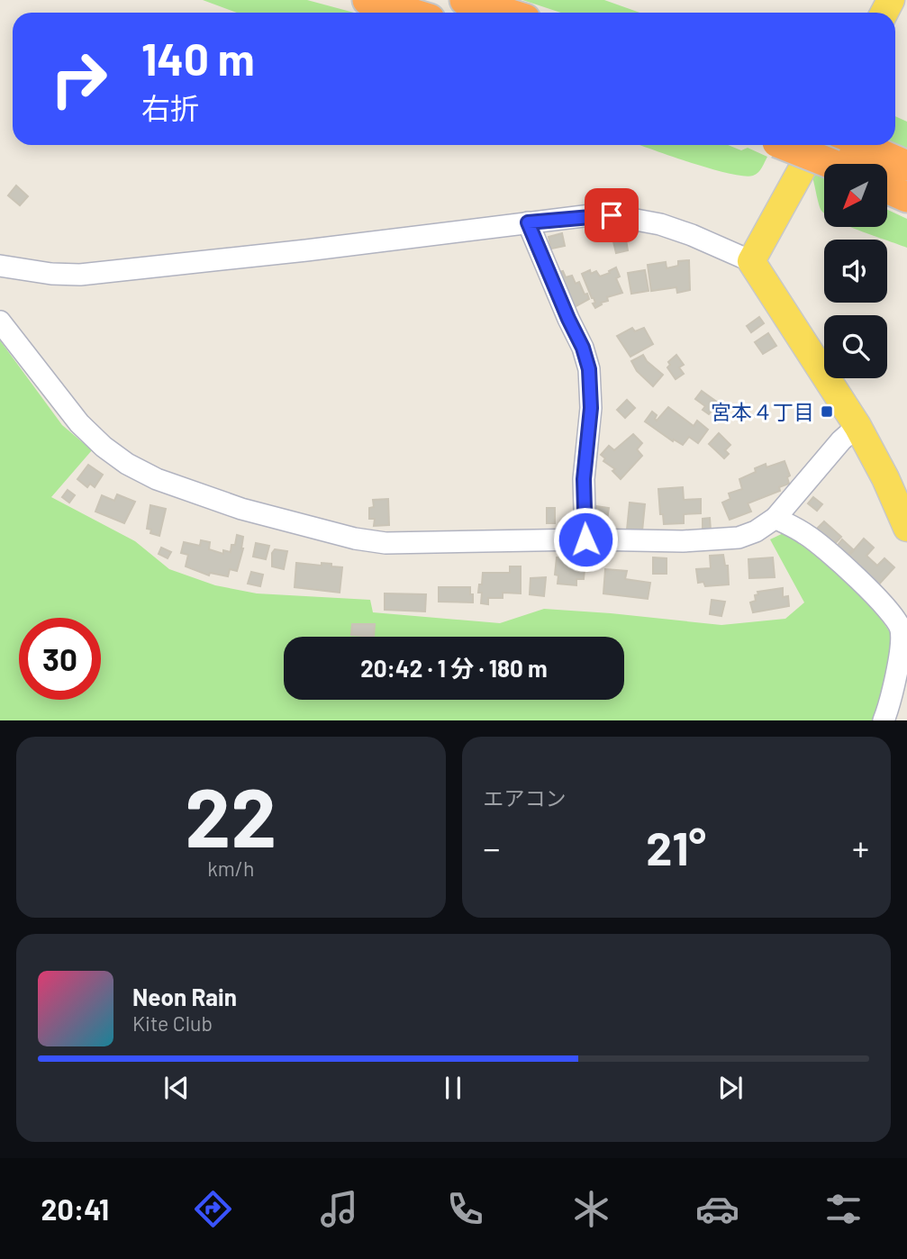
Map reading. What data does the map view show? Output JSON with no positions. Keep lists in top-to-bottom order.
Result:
{
  "places": {
    "transit": ["宮本４丁目"]
  },
  "north": "bottom left",
  "page": {
    "turn": ["140 m", "右折"],
    "limit": "30",
    "trip": "20:42 · 1 分 · 180 m",
    "tile": [
      ["22", "km/h"],
      "エアコン"
    ],
    "heat": ["−", "21°", "+"],
    "song": ["Neon Rain", "Kite Club"],
    "tabs": "20:41"
  }
}
